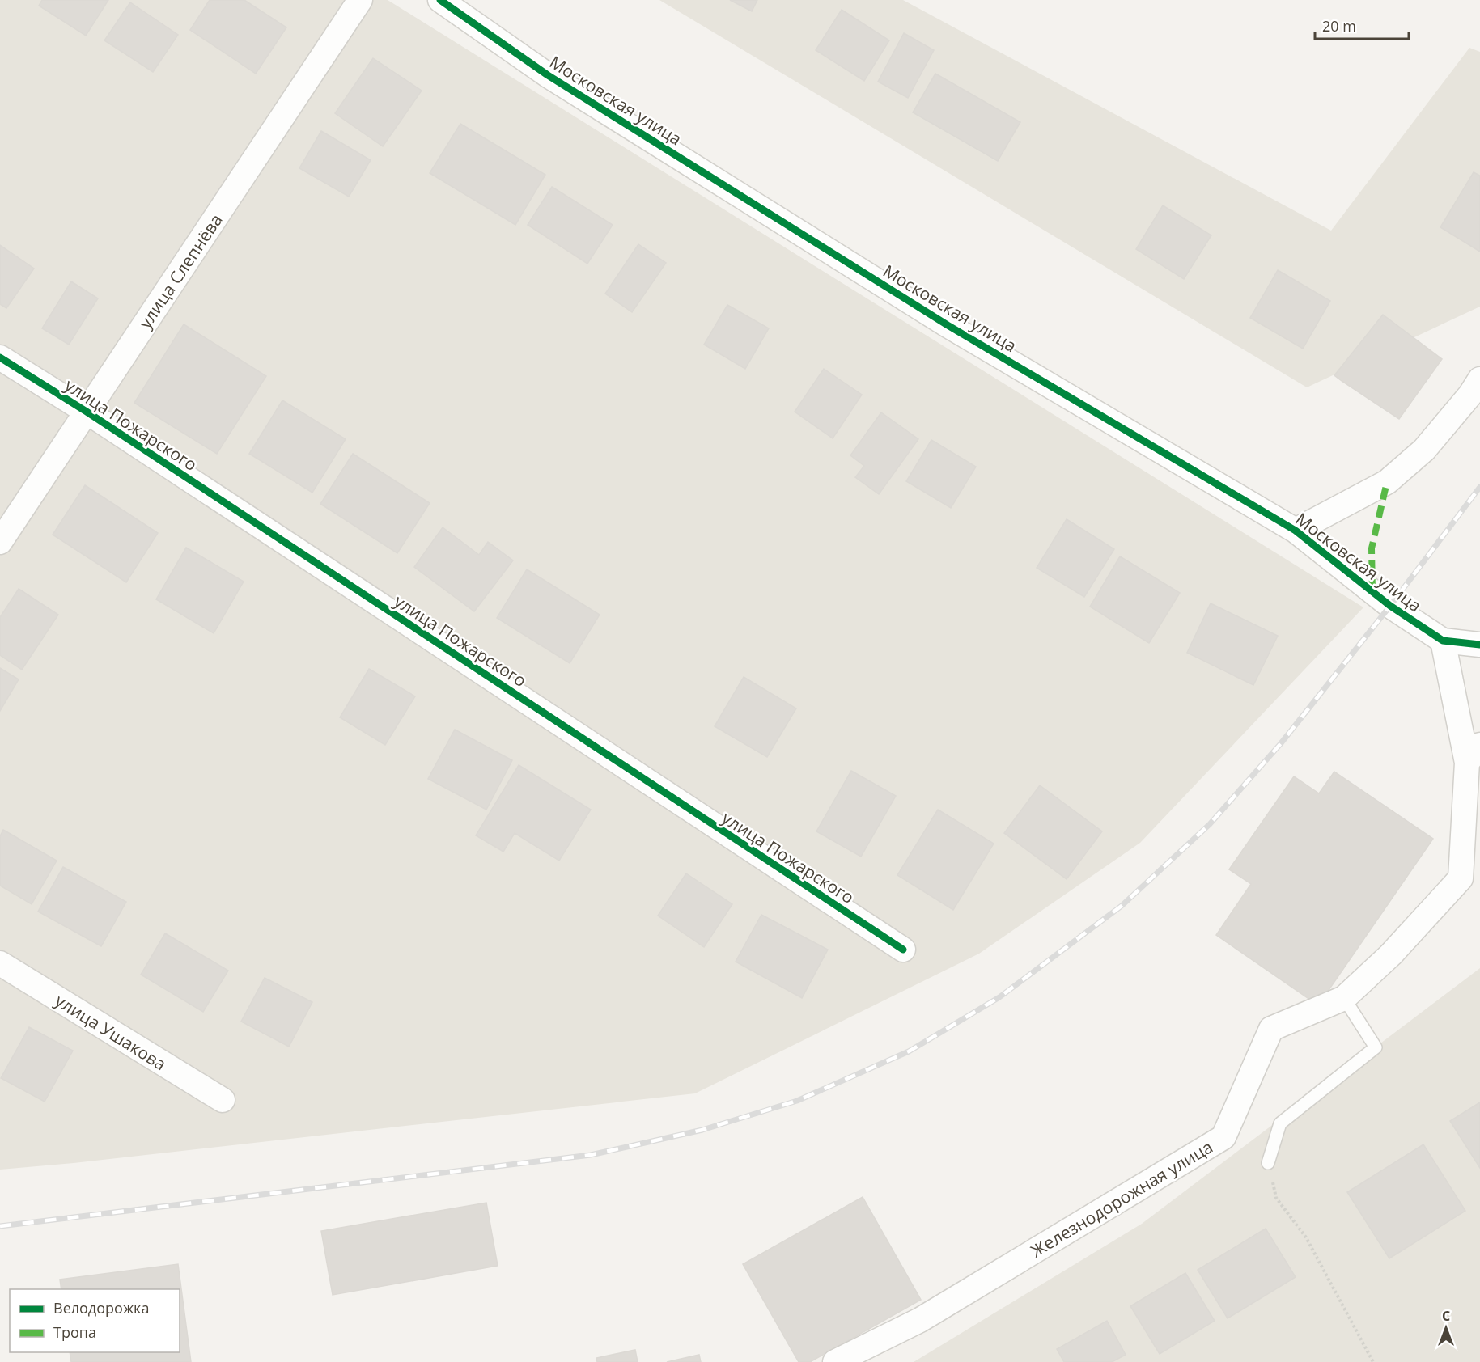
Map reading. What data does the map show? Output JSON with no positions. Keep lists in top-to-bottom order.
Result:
{
  "streets": {
    "street": [
      "Московская улица",
      "улица Слепнёва",
      "улица Пожарского",
      "улица Ушакова",
      "Железнодорожная улица"
    ]
  },
  "crossings": [
    ["Московская улица", "Железнодорожная улица"],
    ["улица Слепнёва", "улица Пожарского"]
  ],
  "legend": ["Велодорожка", "Тропа"],
  "scale_bar": "20 m",
  "north": "top"
}
